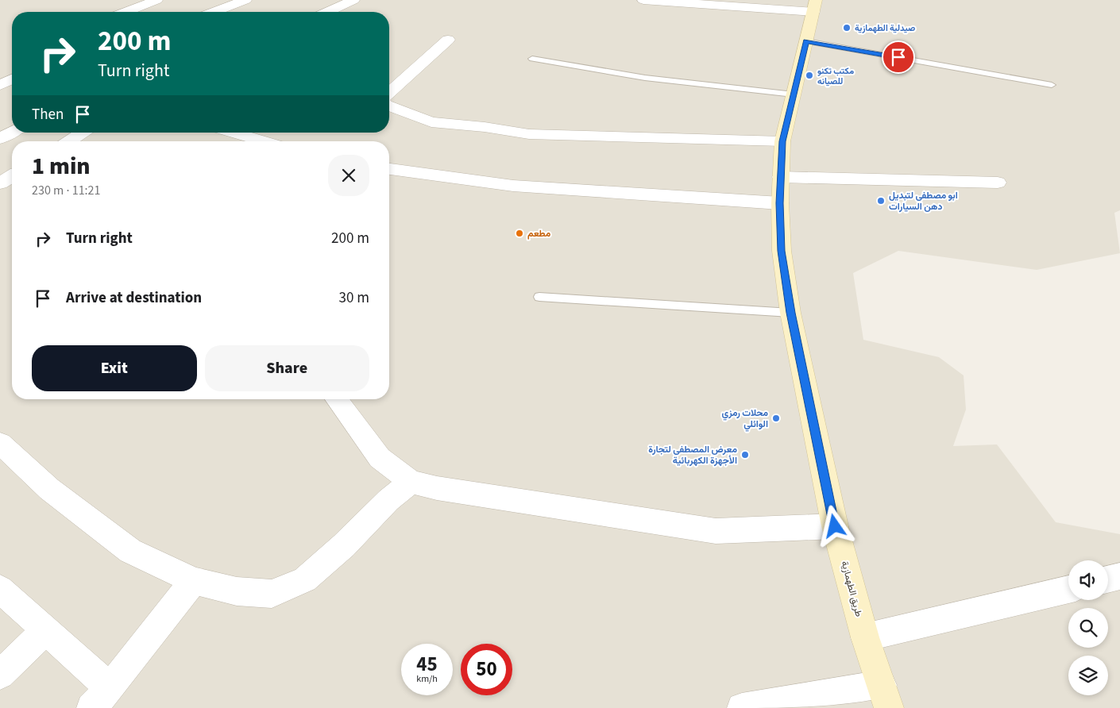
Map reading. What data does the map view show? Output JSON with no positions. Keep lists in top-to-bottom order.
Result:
{
  "streets": {
    "main road": ["طريق الطهمازية"]
  },
  "places": [
    "صيدلية الطهمازية",
    "مكتب تكنو للصيانه",
    "ابو مصطفى لتبديل دهن السيارات",
    "مطعم",
    "محلات رمزي الوائلي",
    "معرض المصطفى لتجارة الأجهزة الكهربائية"
  ],
  "page": {
    "turn": ["200 m", "Turn right"],
    "then": "Then",
    "heading": ["1 min", "230 m · 11:21"],
    "list": [
      {
        "name": "Turn right",
        "value": "200 m"
      },
      {
        "name": "Arrive at destination",
        "value": "30 m"
      }
    ],
    "buttons": ["Exit", "Share"],
    "speed": "45 km/h",
    "limit": "50"
  }
}
